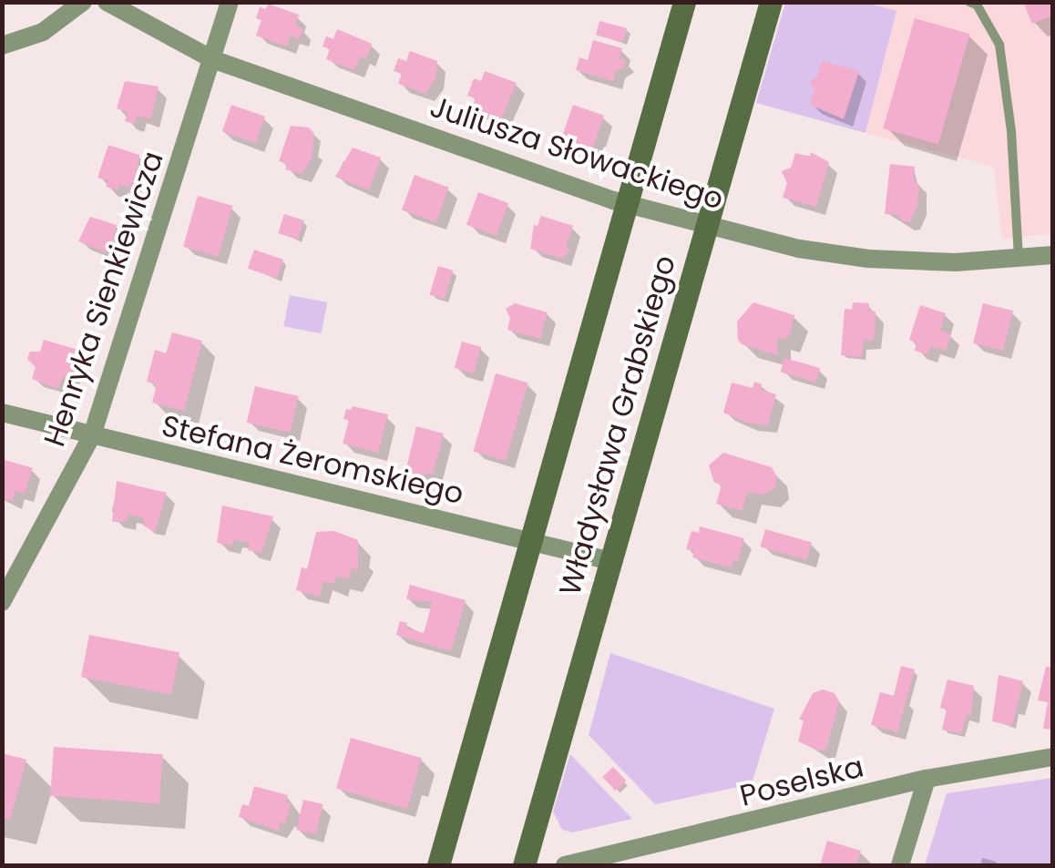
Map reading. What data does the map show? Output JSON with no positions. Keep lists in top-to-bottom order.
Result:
{
  "streets": {
    "street": [
      "Juliusza Słowackiego",
      "Henryka Sienkiewicza",
      "Władysława Grabskiego",
      "Stefana Żeromskiego",
      "Poselska"
    ]
  },
  "crossings": [
    ["Juliusza Słowackiego", "Henryka Sienkiewicza"],
    ["Juliusza Słowackiego", "Władysława Grabskiego"],
    ["Henryka Sienkiewicza", "Stefana Żeromskiego"],
    ["Władysława Grabskiego", "Stefana Żeromskiego"]
  ]
}
